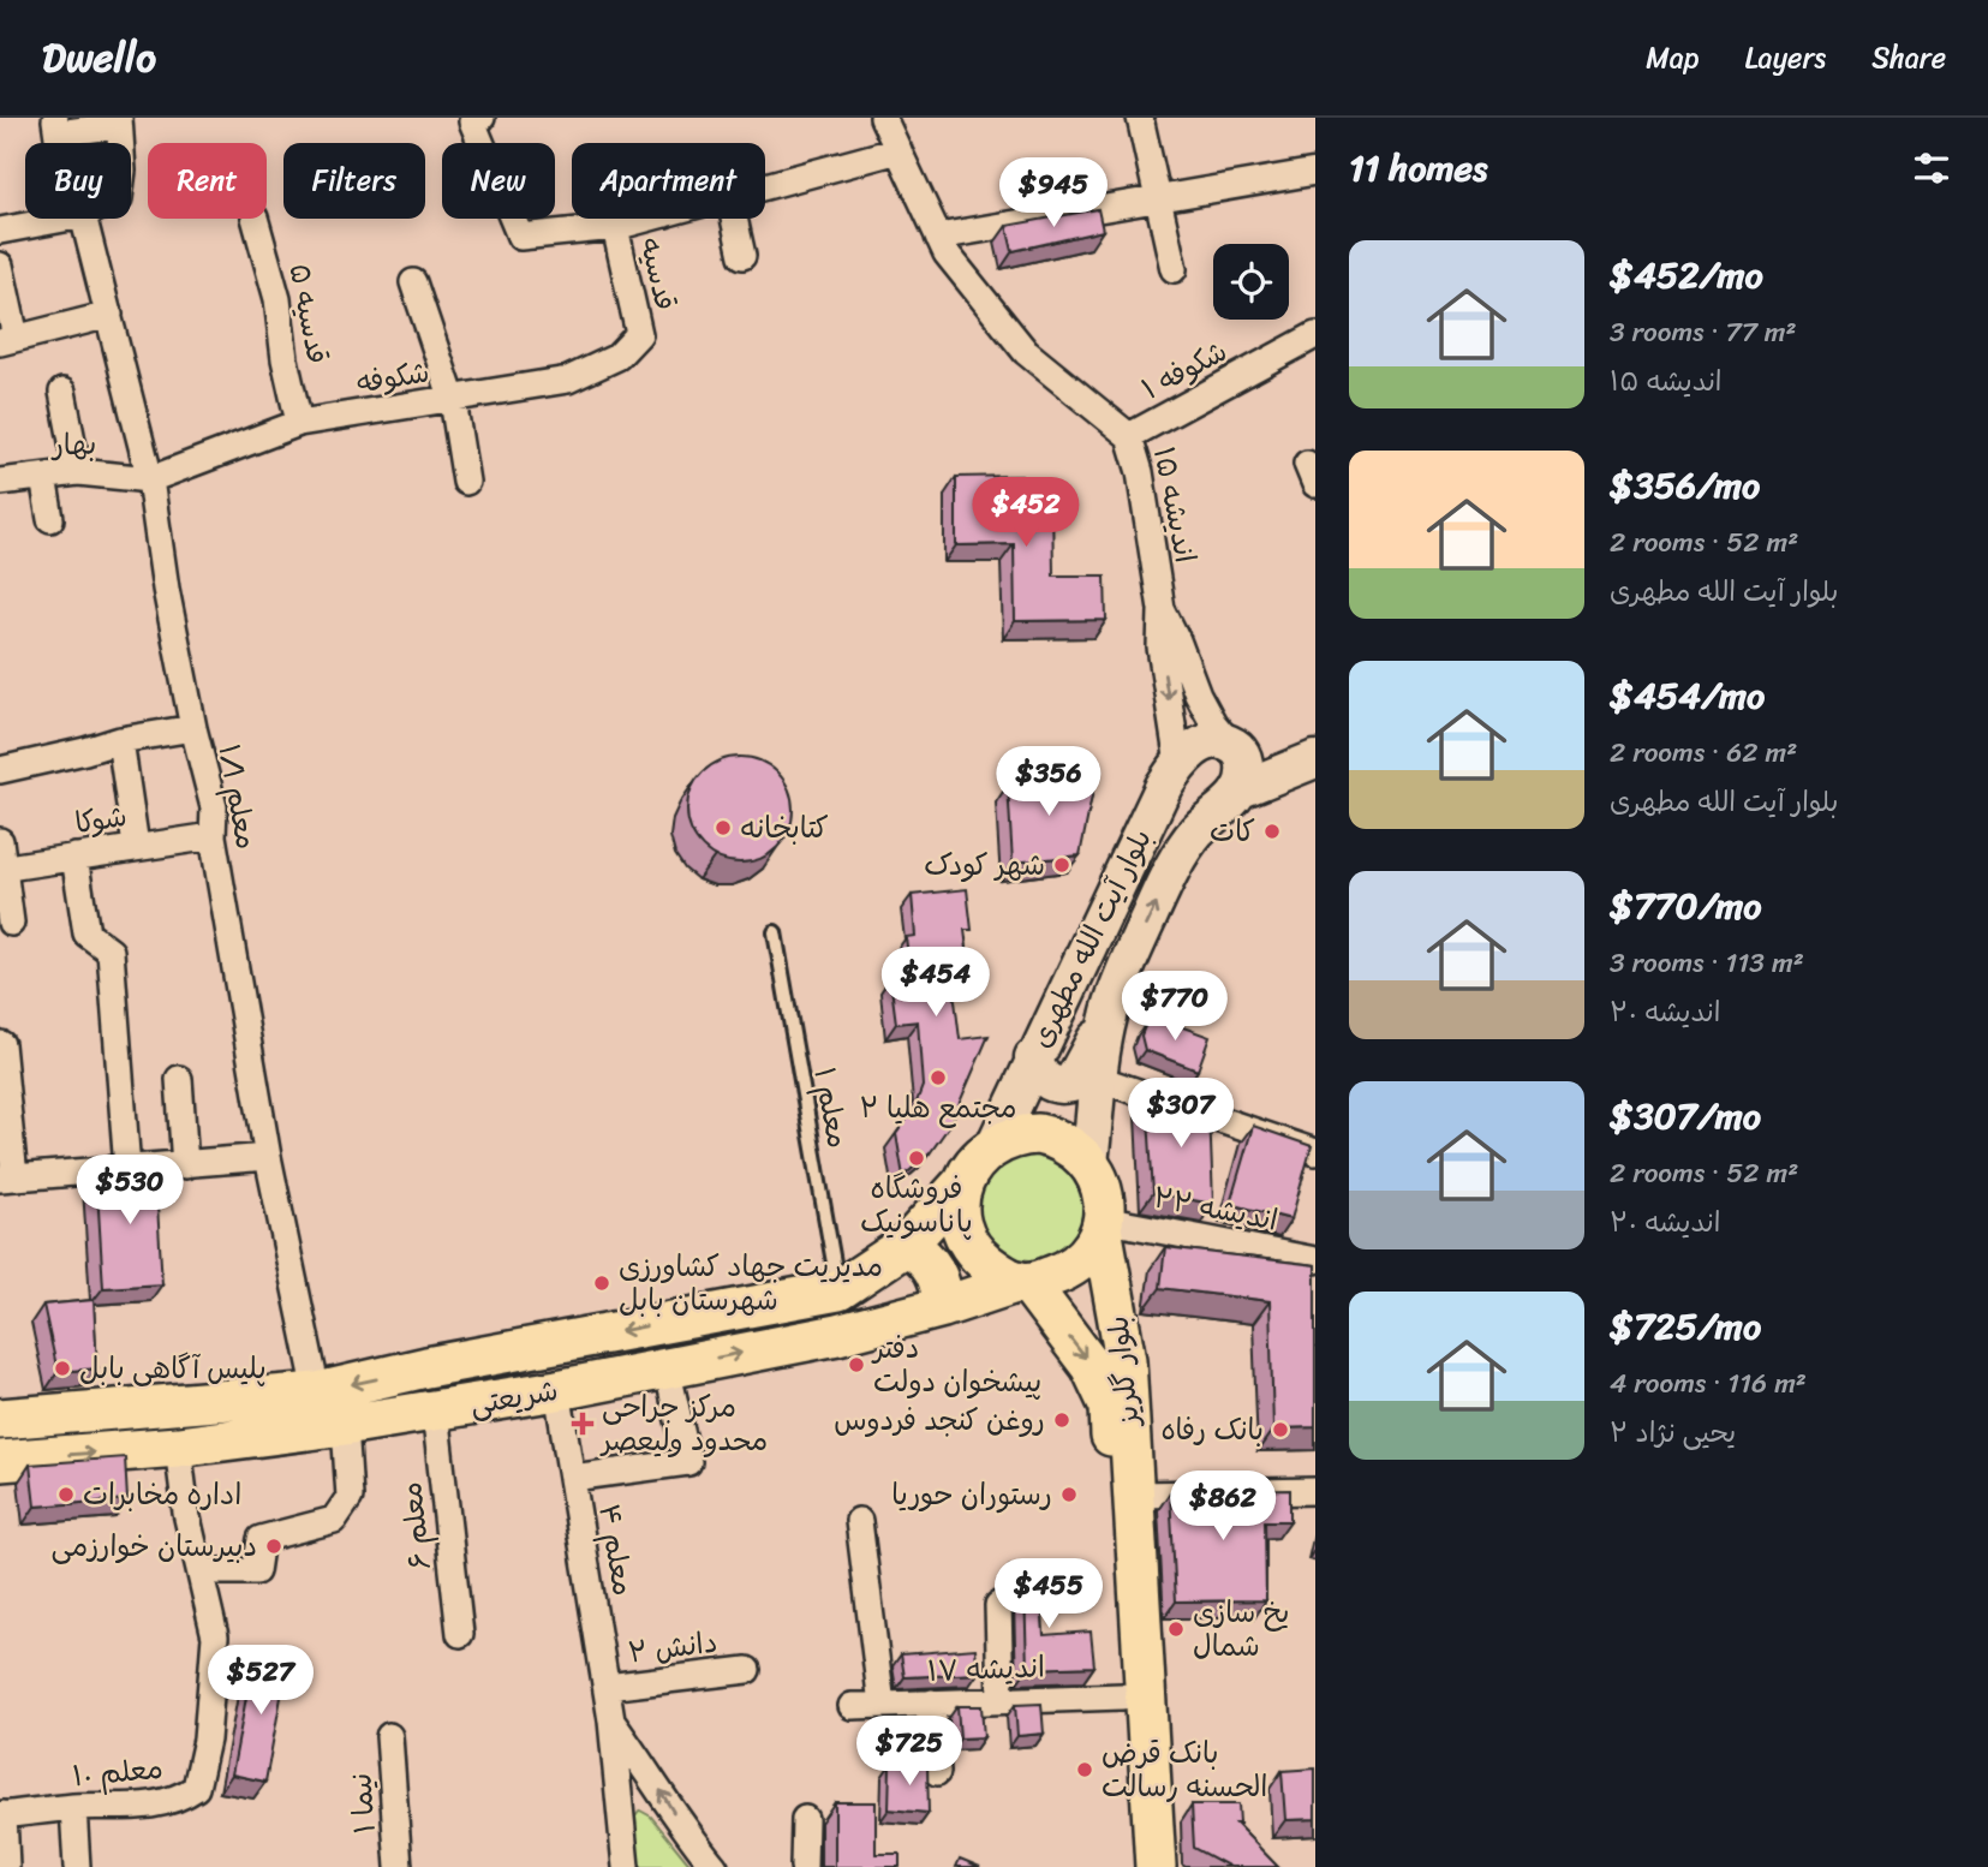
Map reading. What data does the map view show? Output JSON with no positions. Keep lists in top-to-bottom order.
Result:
{
  "streets": {
    "main road": ["بلوار آیت الله مطهری", "بلوار گلریز", "شریعتی"],
    "street": [
      "قدسیه",
      "قدسیه ۵",
      "شکوفه ۱",
      "شکوفه",
      "بهار",
      "اندیشه ۱۵",
      "معلم ۱/۱",
      "شوکا",
      "اندیشه ۲۲",
      "معلم ۶",
      "معلم ۴",
      "دانش ۲",
      "اندیشه ۱۷",
      "معلم ۱۰",
      "نیما ۱"
    ],
    "lane": ["معلم ۱"]
  },
  "crossings": [
    ["قدسیه", "شکوفه"],
    ["قدسیه ۵", "شکوفه"],
    ["شکوفه ۱", "اندیشه ۱۵"],
    ["شکوفه", "بهار"],
    ["شکوفه", "معلم ۱/۱"],
    ["بهار", "معلم ۱/۱"],
    ["اندیشه ۱۵", "بلوار آیت الله مطهری"],
    ["معلم ۱/۱", "شوکا"],
    ["معلم ۱/۱", "شریعتی"],
    ["بلوار آیت الله مطهری", "اندیشه ۲۲"],
    ["بلوار آیت الله مطهری", "بلوار گلریز"],
    ["بلوار آیت الله مطهری", "شریعتی"],
    ["معلم ۱", "شریعتی"],
    ["اندیشه ۲۲", "بلوار گلریز"],
    ["اندیشه ۲۲", "شریعتی"],
    ["بلوار گلریز", "شریعتی"],
    ["بلوار گلریز", "اندیشه ۱۷"],
    ["شریعتی", "معلم ۶"],
    ["شریعتی", "معلم ۴"],
    ["شریعتی", "معلم ۱۰"],
    ["معلم ۴", "دانش ۲"]
  ],
  "places": {
    "other": [
      "کتابخانه",
      "کات",
      "شهر کودک",
      "مجتمع هلیا ۲",
      "فروشگاه پاناسونیک",
      "مدیریت جهاد کشاورزی شهرستان بابل",
      "دفتر پیشخوان دولت",
      "پلیس آگاهی بابل",
      "روغن کنجد فردوس",
      "بانک رفاه",
      "اداره مخابرات",
      "رستوران حوریا",
      "دبیرستان خوارزمی",
      "یخ سازی شمال",
      "بانک قرض الحسنه رسالت"
    ],
    "health": ["مرکز جراحی محدود ولیعصر"]
  },
  "page": {
    "header": "Dwello",
    "nav": ["Map", "Layers", "Share"],
    "heading": "11 homes",
    "chip": [
      "Buy",
      "Rent",
      "Filters",
      "New",
      "Apartment"
    ],
    "price": [
      "$945",
      "$452",
      "$356",
      "$454",
      "$770",
      "$307",
      "$530",
      "$862",
      "$455",
      "$527",
      "$725"
    ],
    "list": [
      {
        "name": "$452/mo",
        "note": "3 rooms · 77 m² · اندیشه ۱۵"
      },
      {
        "name": "$356/mo",
        "note": "2 rooms · 52 m² · بلوار آیت الله مطهری"
      },
      {
        "name": "$454/mo",
        "note": "2 rooms · 62 m² · بلوار آیت الله مطهری"
      },
      {
        "name": "$770/mo",
        "note": "3 rooms · 113 m² · اندیشه ۲۰"
      },
      {
        "name": "$307/mo",
        "note": "2 rooms · 52 m² · اندیشه ۲۰"
      },
      {
        "name": "$725/mo",
        "note": "4 rooms · 116 m² · یحیی نژاد ۲"
      }
    ]
  }
}
